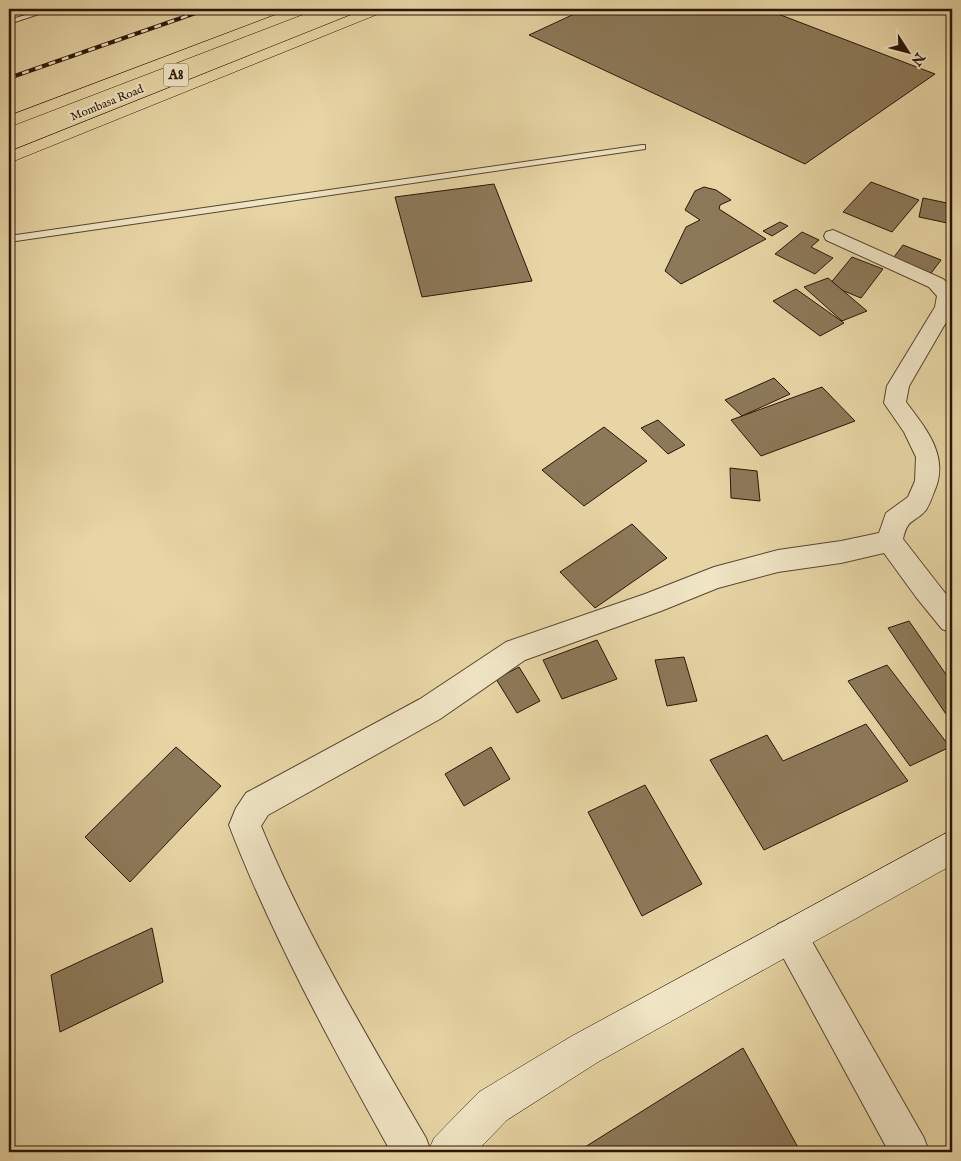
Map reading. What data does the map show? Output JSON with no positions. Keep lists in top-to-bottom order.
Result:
{
  "streets": {
    "highway": ["A8", "Mombasa Road"]
  },
  "north": "bottom right"
}
